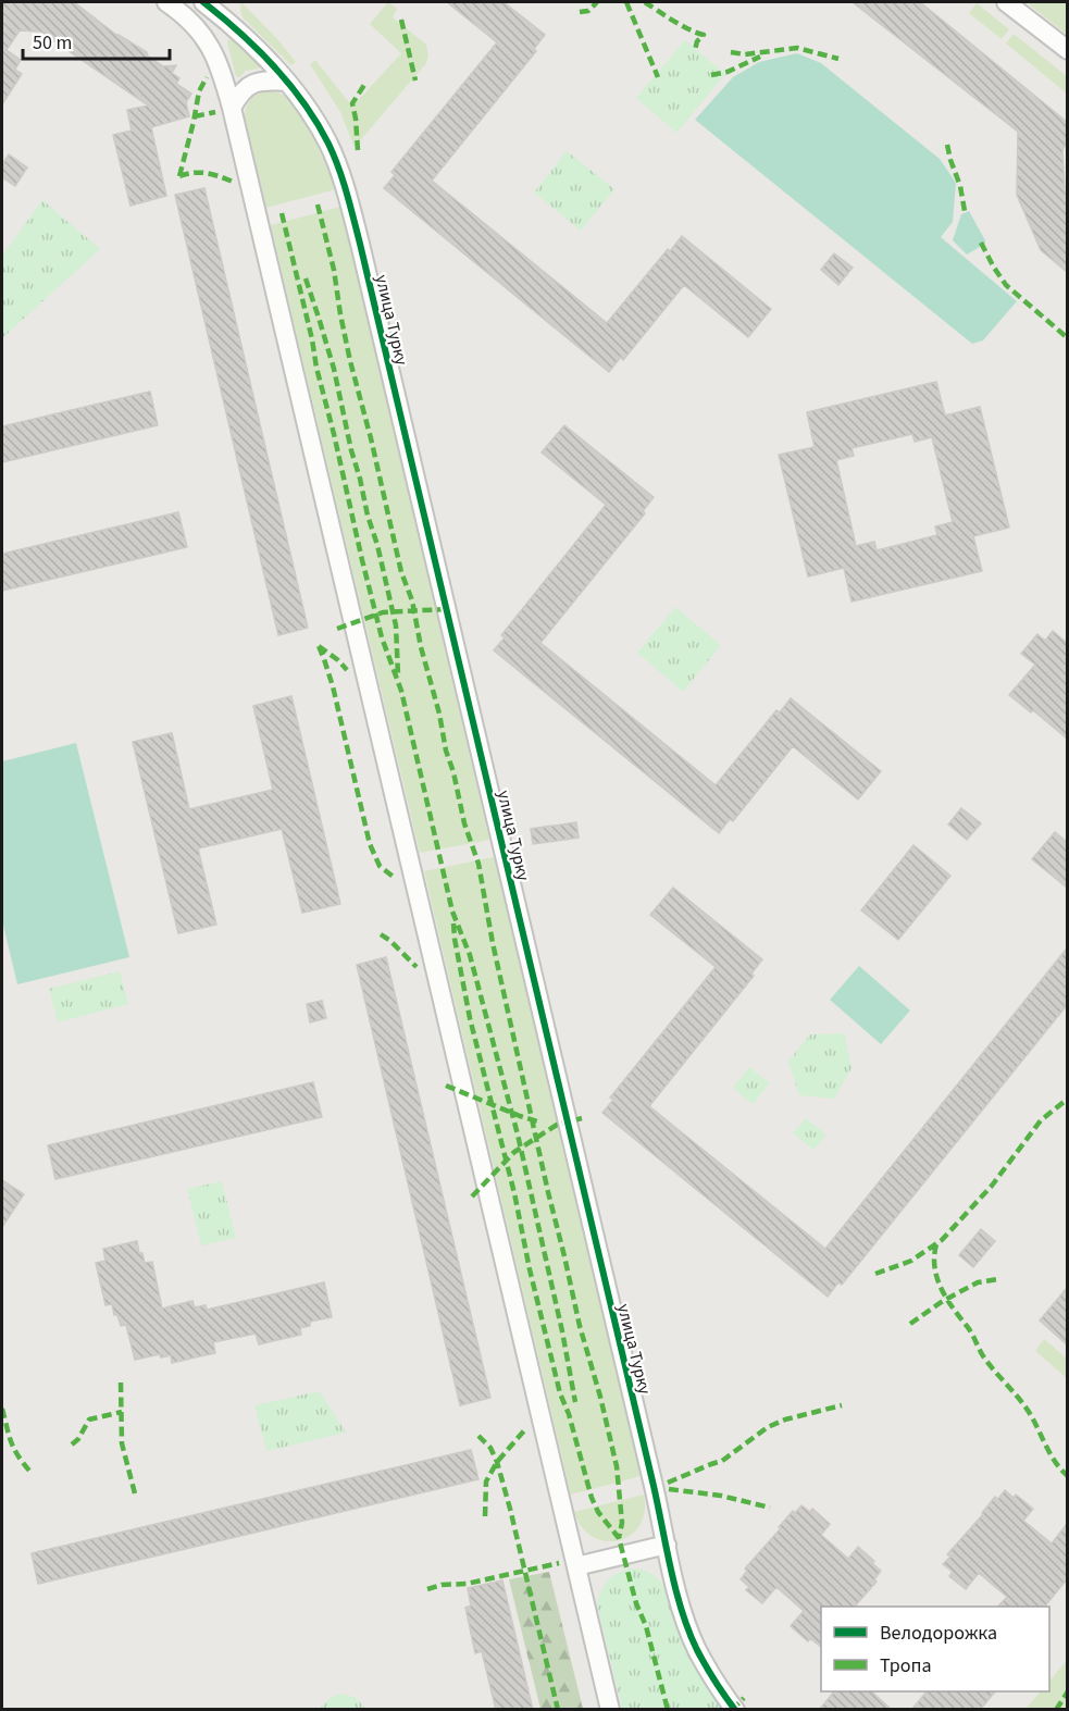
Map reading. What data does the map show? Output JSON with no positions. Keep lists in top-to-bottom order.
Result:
{
  "streets": {
    "street": ["улица Турку"]
  },
  "legend": ["Велодорожка", "Тропа"],
  "scale_bar": "50 m"
}
